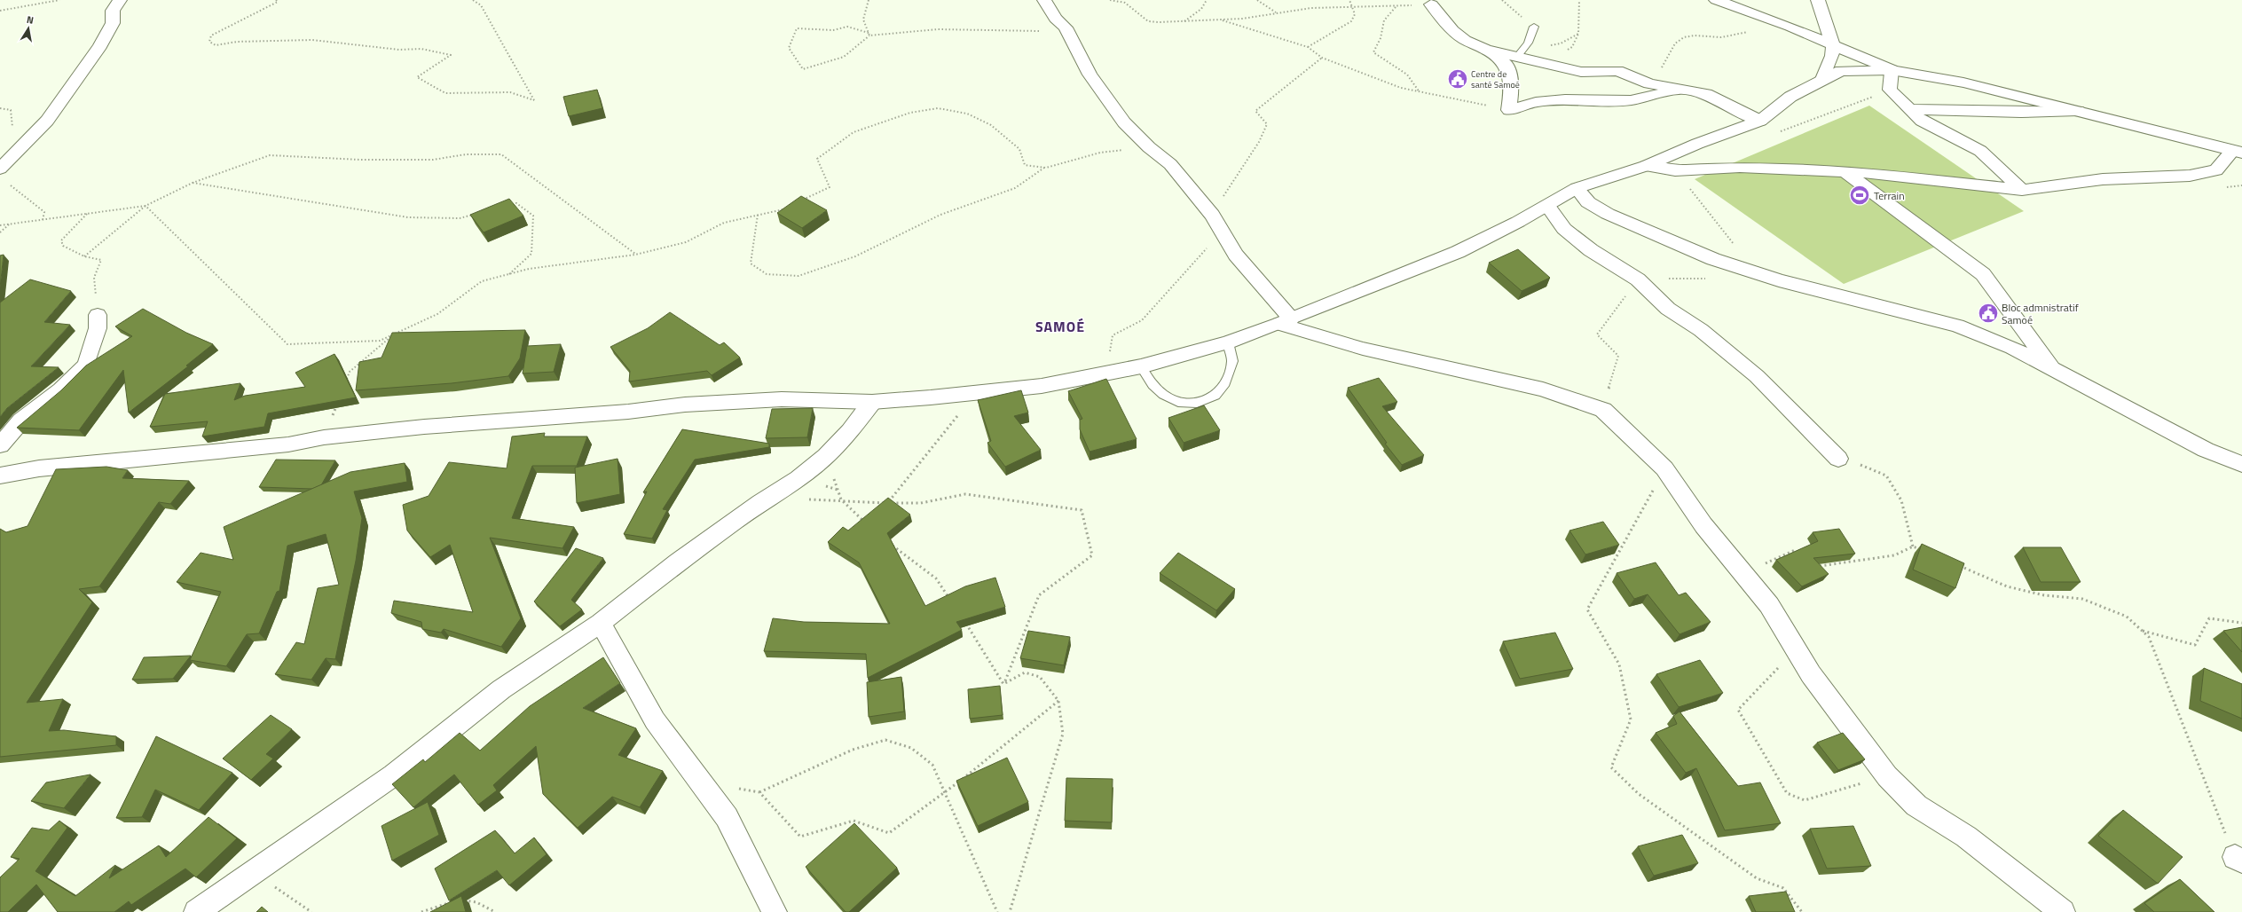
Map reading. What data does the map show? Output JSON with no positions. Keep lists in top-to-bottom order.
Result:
{
  "districts": ["SAMOÉ"],
  "places": {
    "public building": ["Centre de santé Samoé", "Bloc admnistratif Samoé"],
    "sports": ["Terrain"]
  },
  "north": "top"
}
